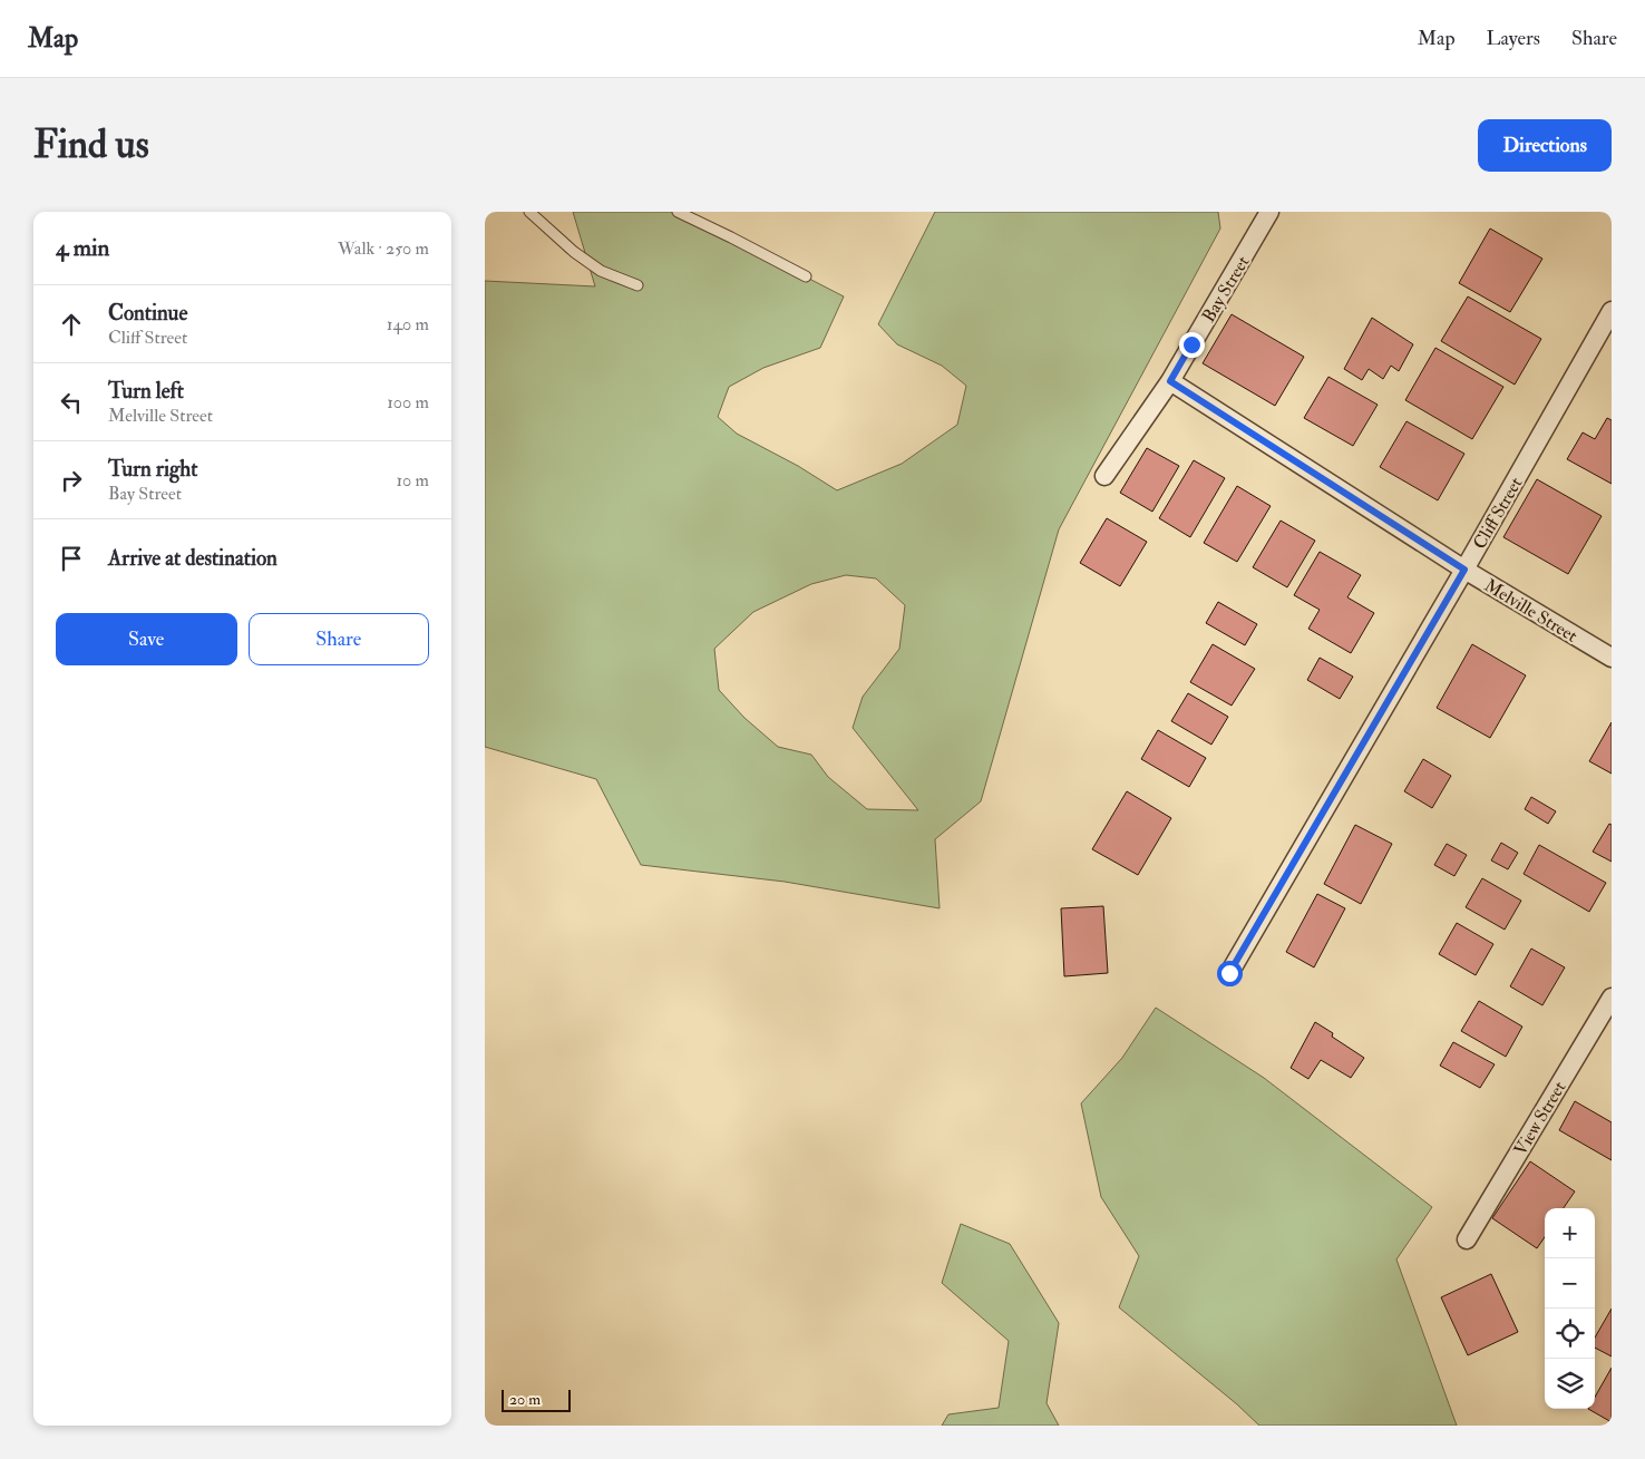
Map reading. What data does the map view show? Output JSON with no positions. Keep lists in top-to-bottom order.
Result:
{
  "streets": {
    "street": [
      "Bay Street",
      "Cliff Street",
      "Melville Street",
      "View Street"
    ]
  },
  "crossings": [
    ["Bay Street", "Melville Street"],
    ["Cliff Street", "Melville Street"]
  ],
  "scale_bar": "20 m",
  "page": {
    "header": "Map",
    "nav": ["Map", "Layers", "Share"],
    "buttons": [
      "Directions",
      ["Save", "Share"]
    ],
    "title": "Find us",
    "heading": ["4 min", "Walk · 250 m"],
    "list": [
      ["Continue", "Cliff Street", "140 m"],
      ["Turn left", "Melville Street", "100 m"],
      ["Turn right", "Bay Street", "10 m"],
      "Arrive at destination"
    ],
    "map_buttons": ["+", "−"],
    "scale": "20 m"
  }
}
